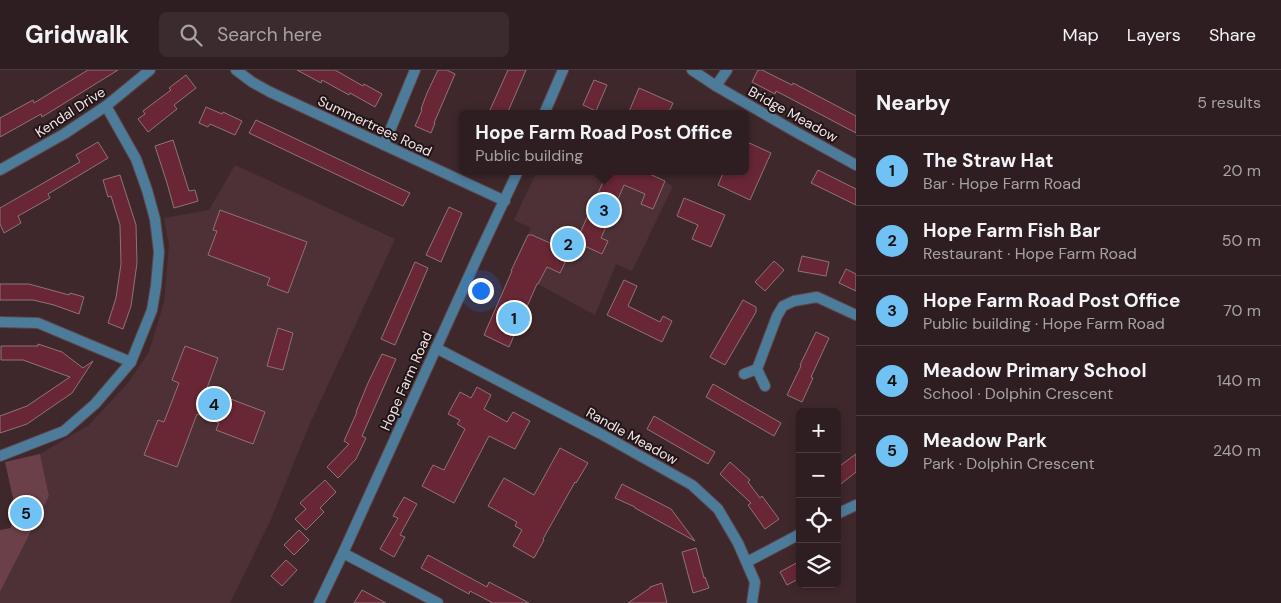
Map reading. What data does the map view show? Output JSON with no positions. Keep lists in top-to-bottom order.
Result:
{
  "streets": {
    "street": [
      "Kendal Drive",
      "Bridge Meadow",
      "Summertrees Road",
      "Hope Farm Road",
      "Randle Meadow"
    ]
  },
  "crossings": [
    ["Summertrees Road", "Hope Farm Road"],
    ["Hope Farm Road", "Randle Meadow"]
  ],
  "page": {
    "header": "Gridwalk",
    "search": "Search here",
    "nav": ["Map", "Layers", "Share"],
    "heading": ["Nearby", "5 results"],
    "popup": ["Hope Farm Road Post Office", "Public building"],
    "list": [
      {
        "mark": "1",
        "name": "The Straw Hat",
        "note": "Bar · Hope Farm Road",
        "value": "20 m"
      },
      {
        "mark": "2",
        "name": "Hope Farm Fish Bar",
        "note": "Restaurant · Hope Farm Road",
        "value": "50 m"
      },
      {
        "mark": "3",
        "name": "Hope Farm Road Post Office",
        "note": "Public building · Hope Farm Road",
        "value": "70 m"
      },
      {
        "mark": "4",
        "name": "Meadow Primary School",
        "note": "School · Dolphin Crescent",
        "value": "140 m"
      },
      {
        "mark": "5",
        "name": "Meadow Park",
        "note": "Park · Dolphin Crescent",
        "value": "240 m"
      }
    ],
    "pins": [
      "3",
      "2",
      "1",
      "4",
      "5"
    ],
    "map_buttons": ["+", "−"]
  }
}
